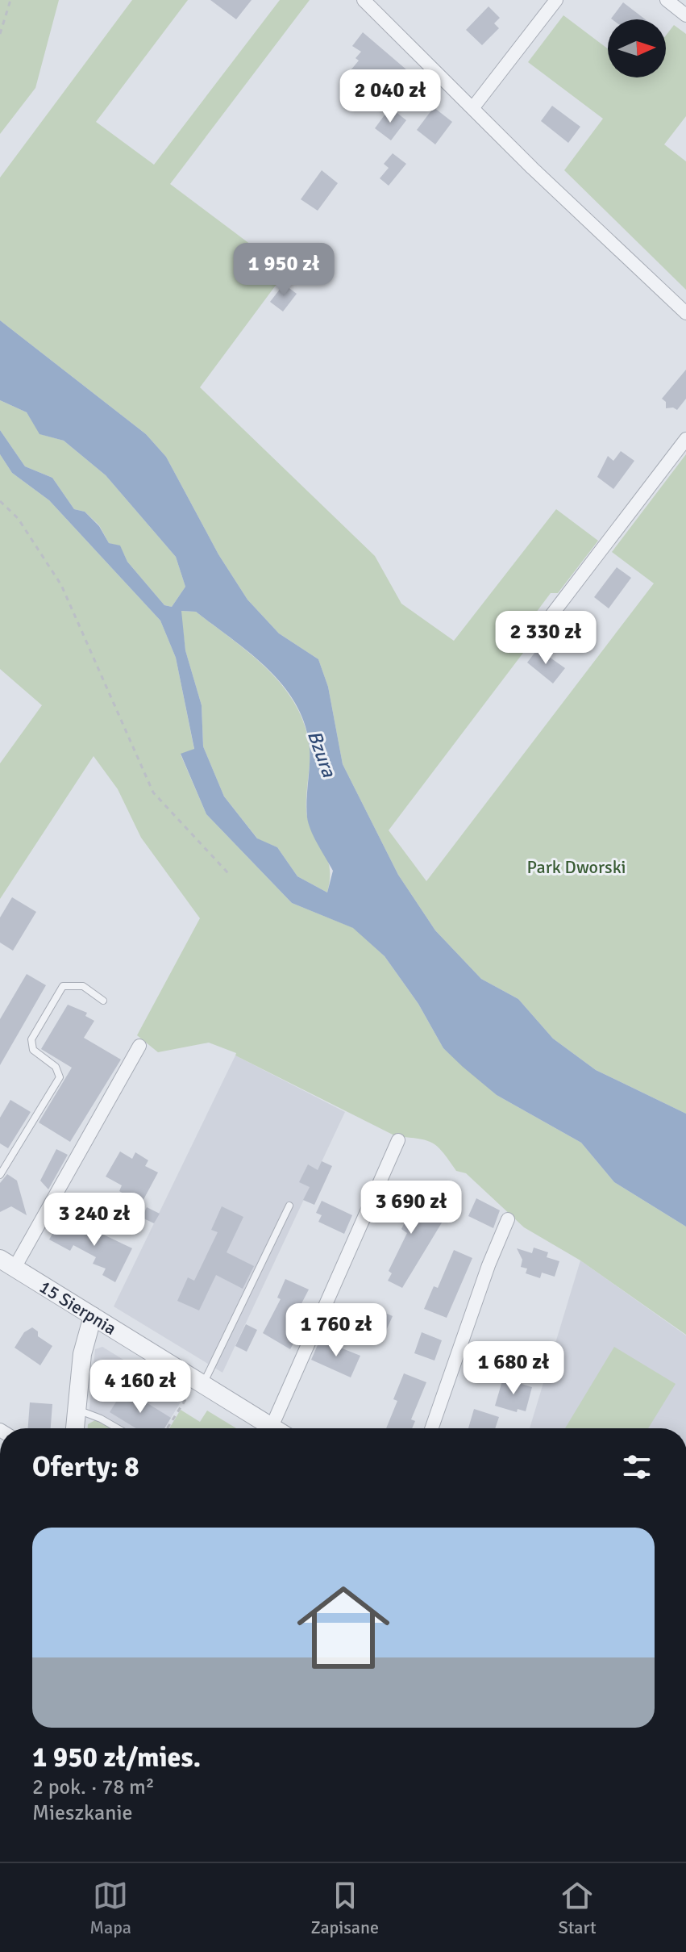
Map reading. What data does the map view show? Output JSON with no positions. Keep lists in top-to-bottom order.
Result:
{
  "streets": {
    "street": ["15 Sierpnia"]
  },
  "water": ["Bzura"],
  "parks": ["Park Dworski"],
  "north": "right",
  "page": {
    "price": [
      "2 040 zł",
      "1 950 zł",
      "2 330 zł",
      "3 690 zł",
      "3 240 zł",
      "1 760 zł",
      "1 680 zł",
      "4 160 zł"
    ],
    "heading": "Oferty: 8",
    "list": [
      {
        "name": "1 950 zł/mies.",
        "note": "2 pok. · 78 m² · Mieszkanie"
      }
    ],
    "tabs": ["Mapa", "Zapisane", "Start"]
  }
}
